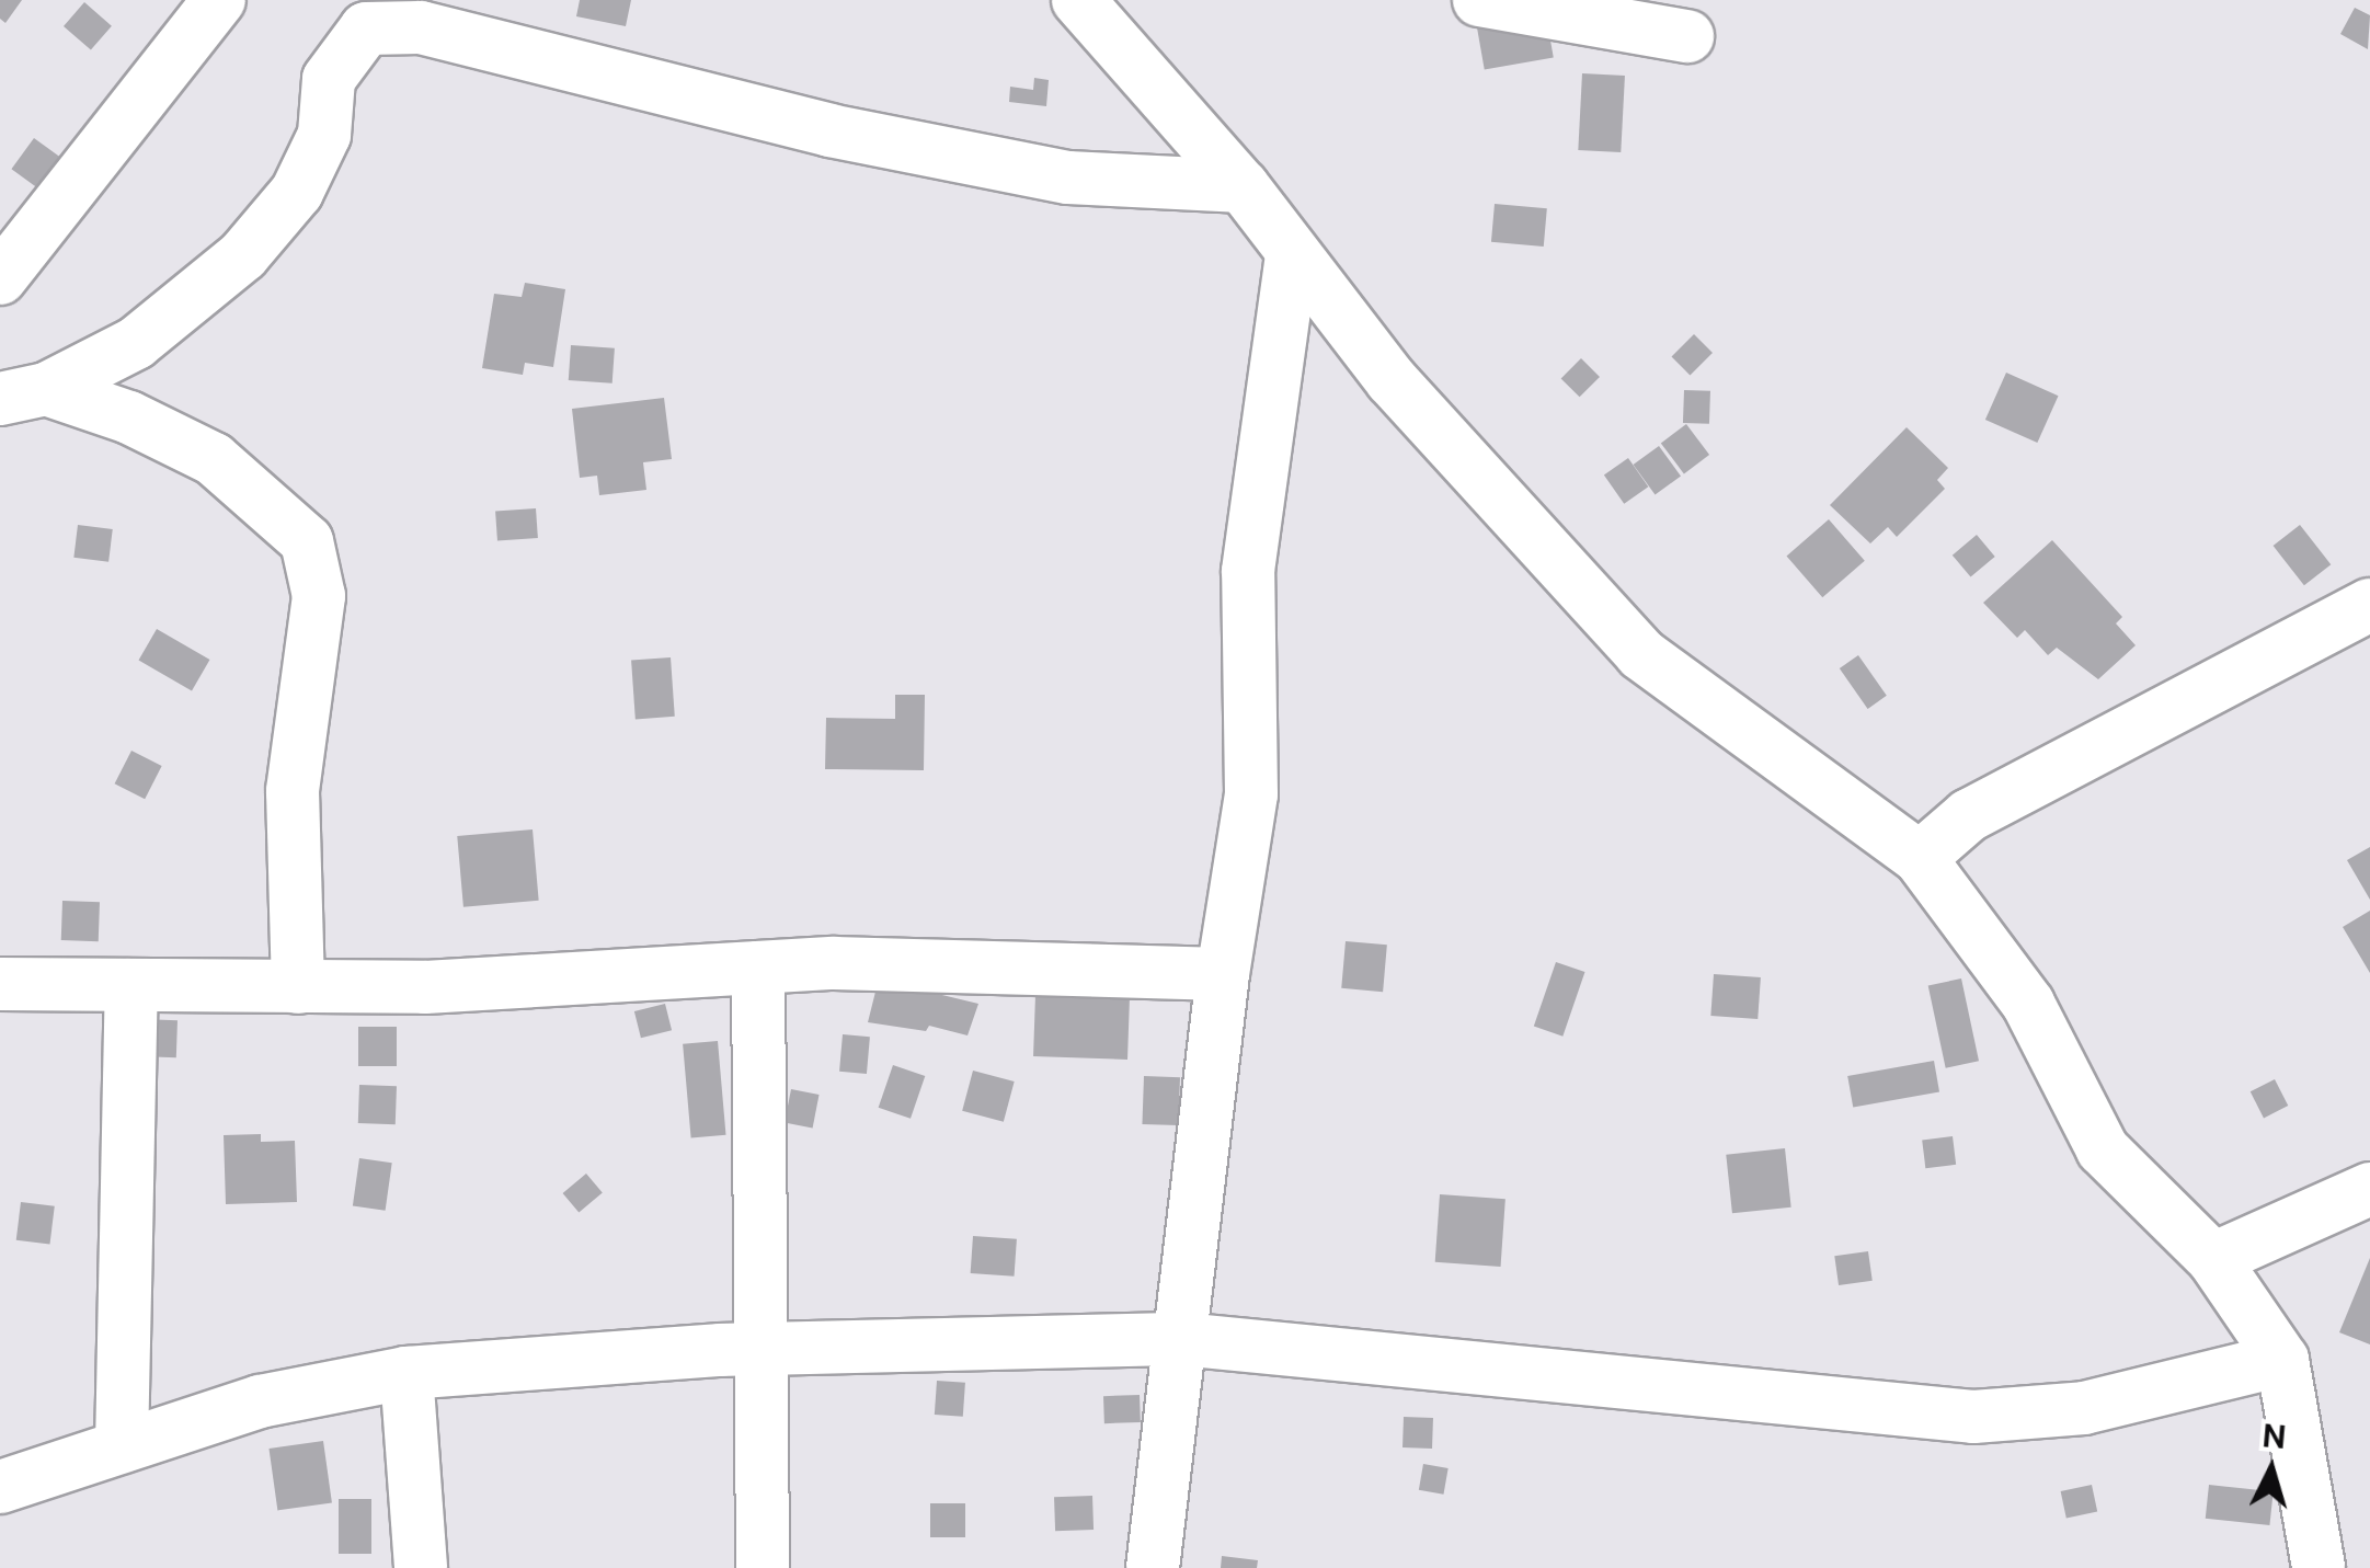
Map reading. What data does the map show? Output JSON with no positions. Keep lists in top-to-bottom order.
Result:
{
  "north": "top"
}
